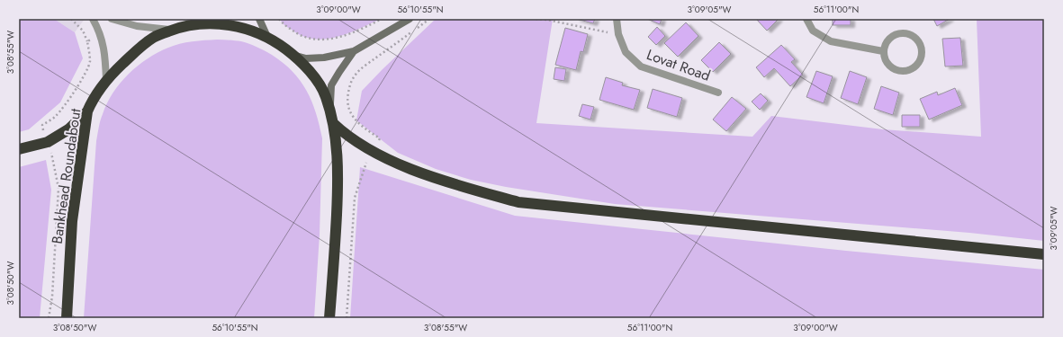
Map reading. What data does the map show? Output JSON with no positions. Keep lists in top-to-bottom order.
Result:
{
  "streets": {
    "highway": ["Bankhead Roundabout"],
    "street": ["Lovat Road"]
  },
  "coordinates": [
    "3°09'00\"W",
    "56°10'55\"N",
    "3°09'05\"W",
    "56°11'00\"N",
    "3°08'55\"W",
    "3°08'50\"W"
  ]
}
